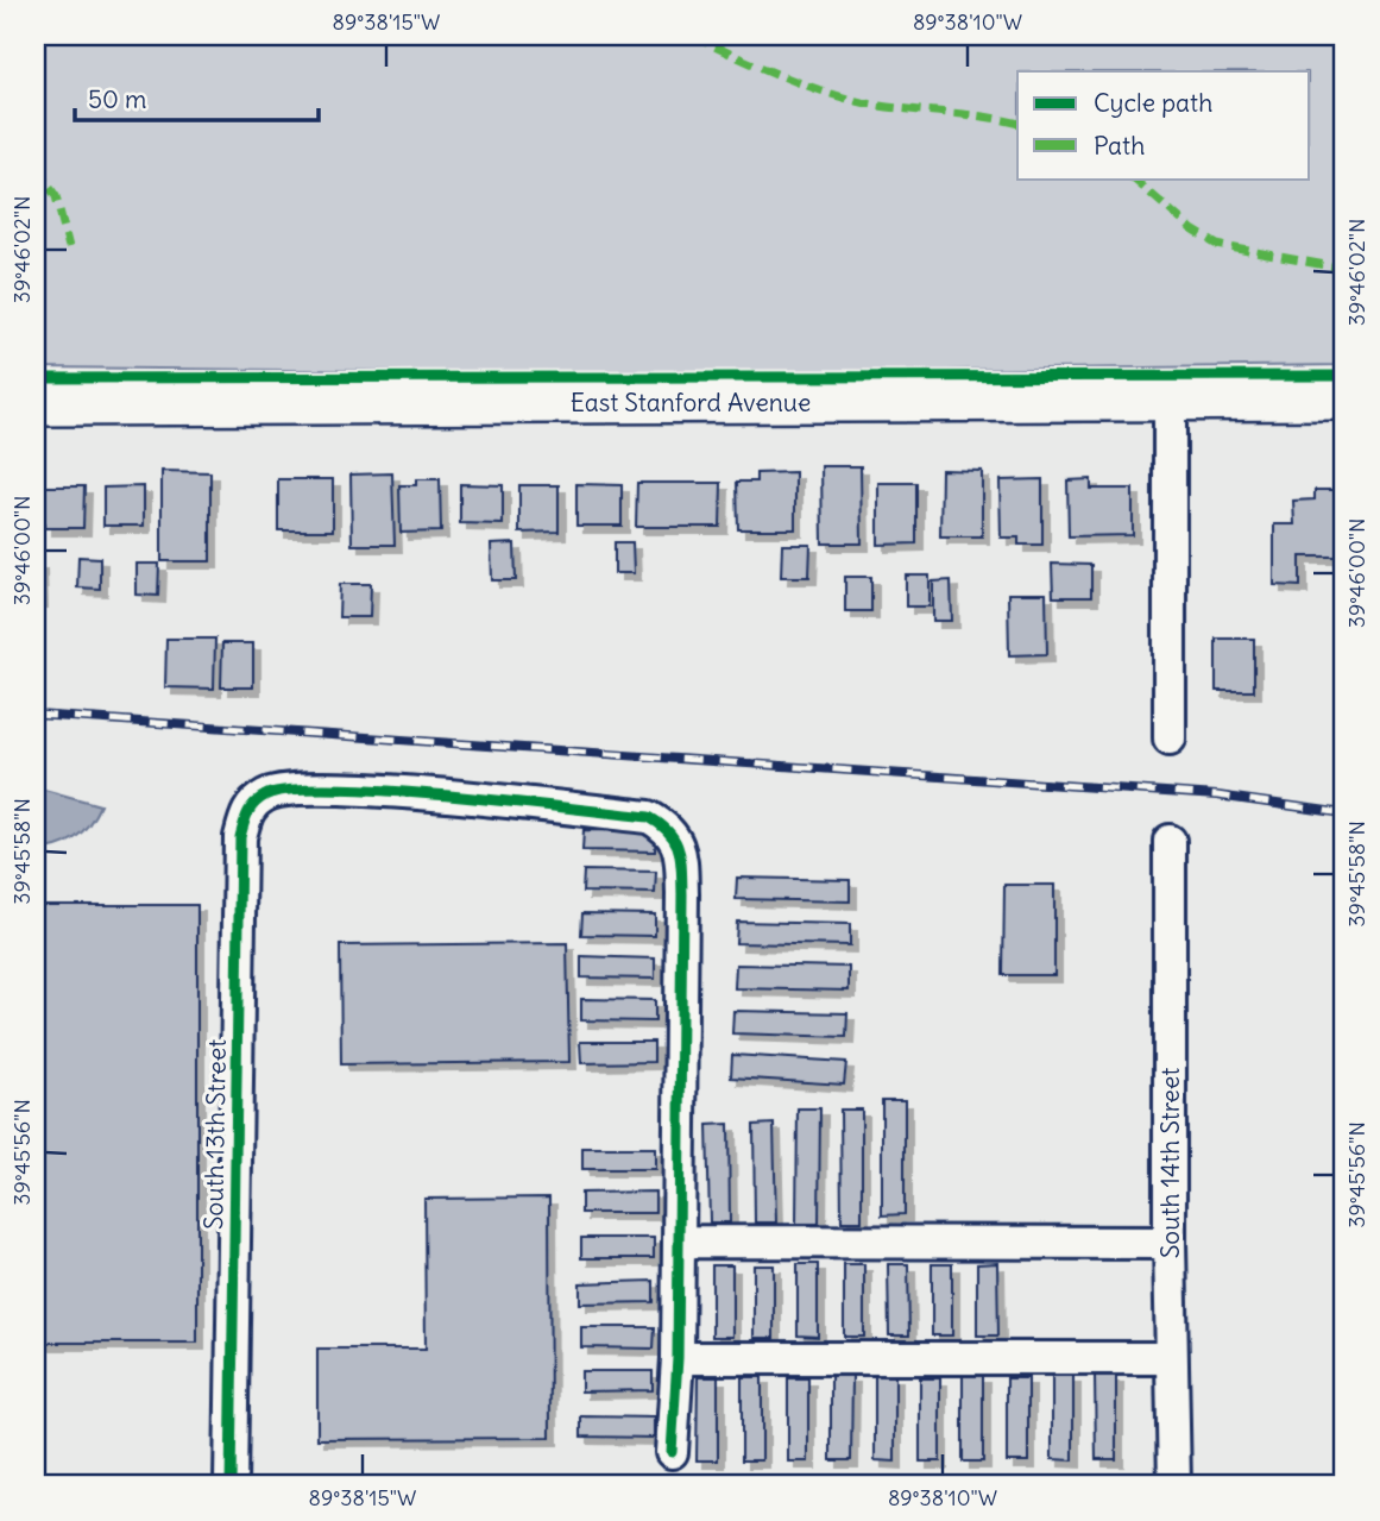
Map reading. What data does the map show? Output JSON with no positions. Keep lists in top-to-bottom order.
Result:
{
  "streets": {
    "main road": ["East Stanford Avenue"],
    "street": ["South 13th Street", "South 14th Street"]
  },
  "legend": ["Cycle path", "Path"],
  "scale_bar": "50 m",
  "coordinates": [
    "89°38'15\"W",
    "89°38'10\"W",
    "39°46'02\"N",
    "39°46'00\"N",
    "39°45'58\"N",
    "39°45'56\"N"
  ]
}
